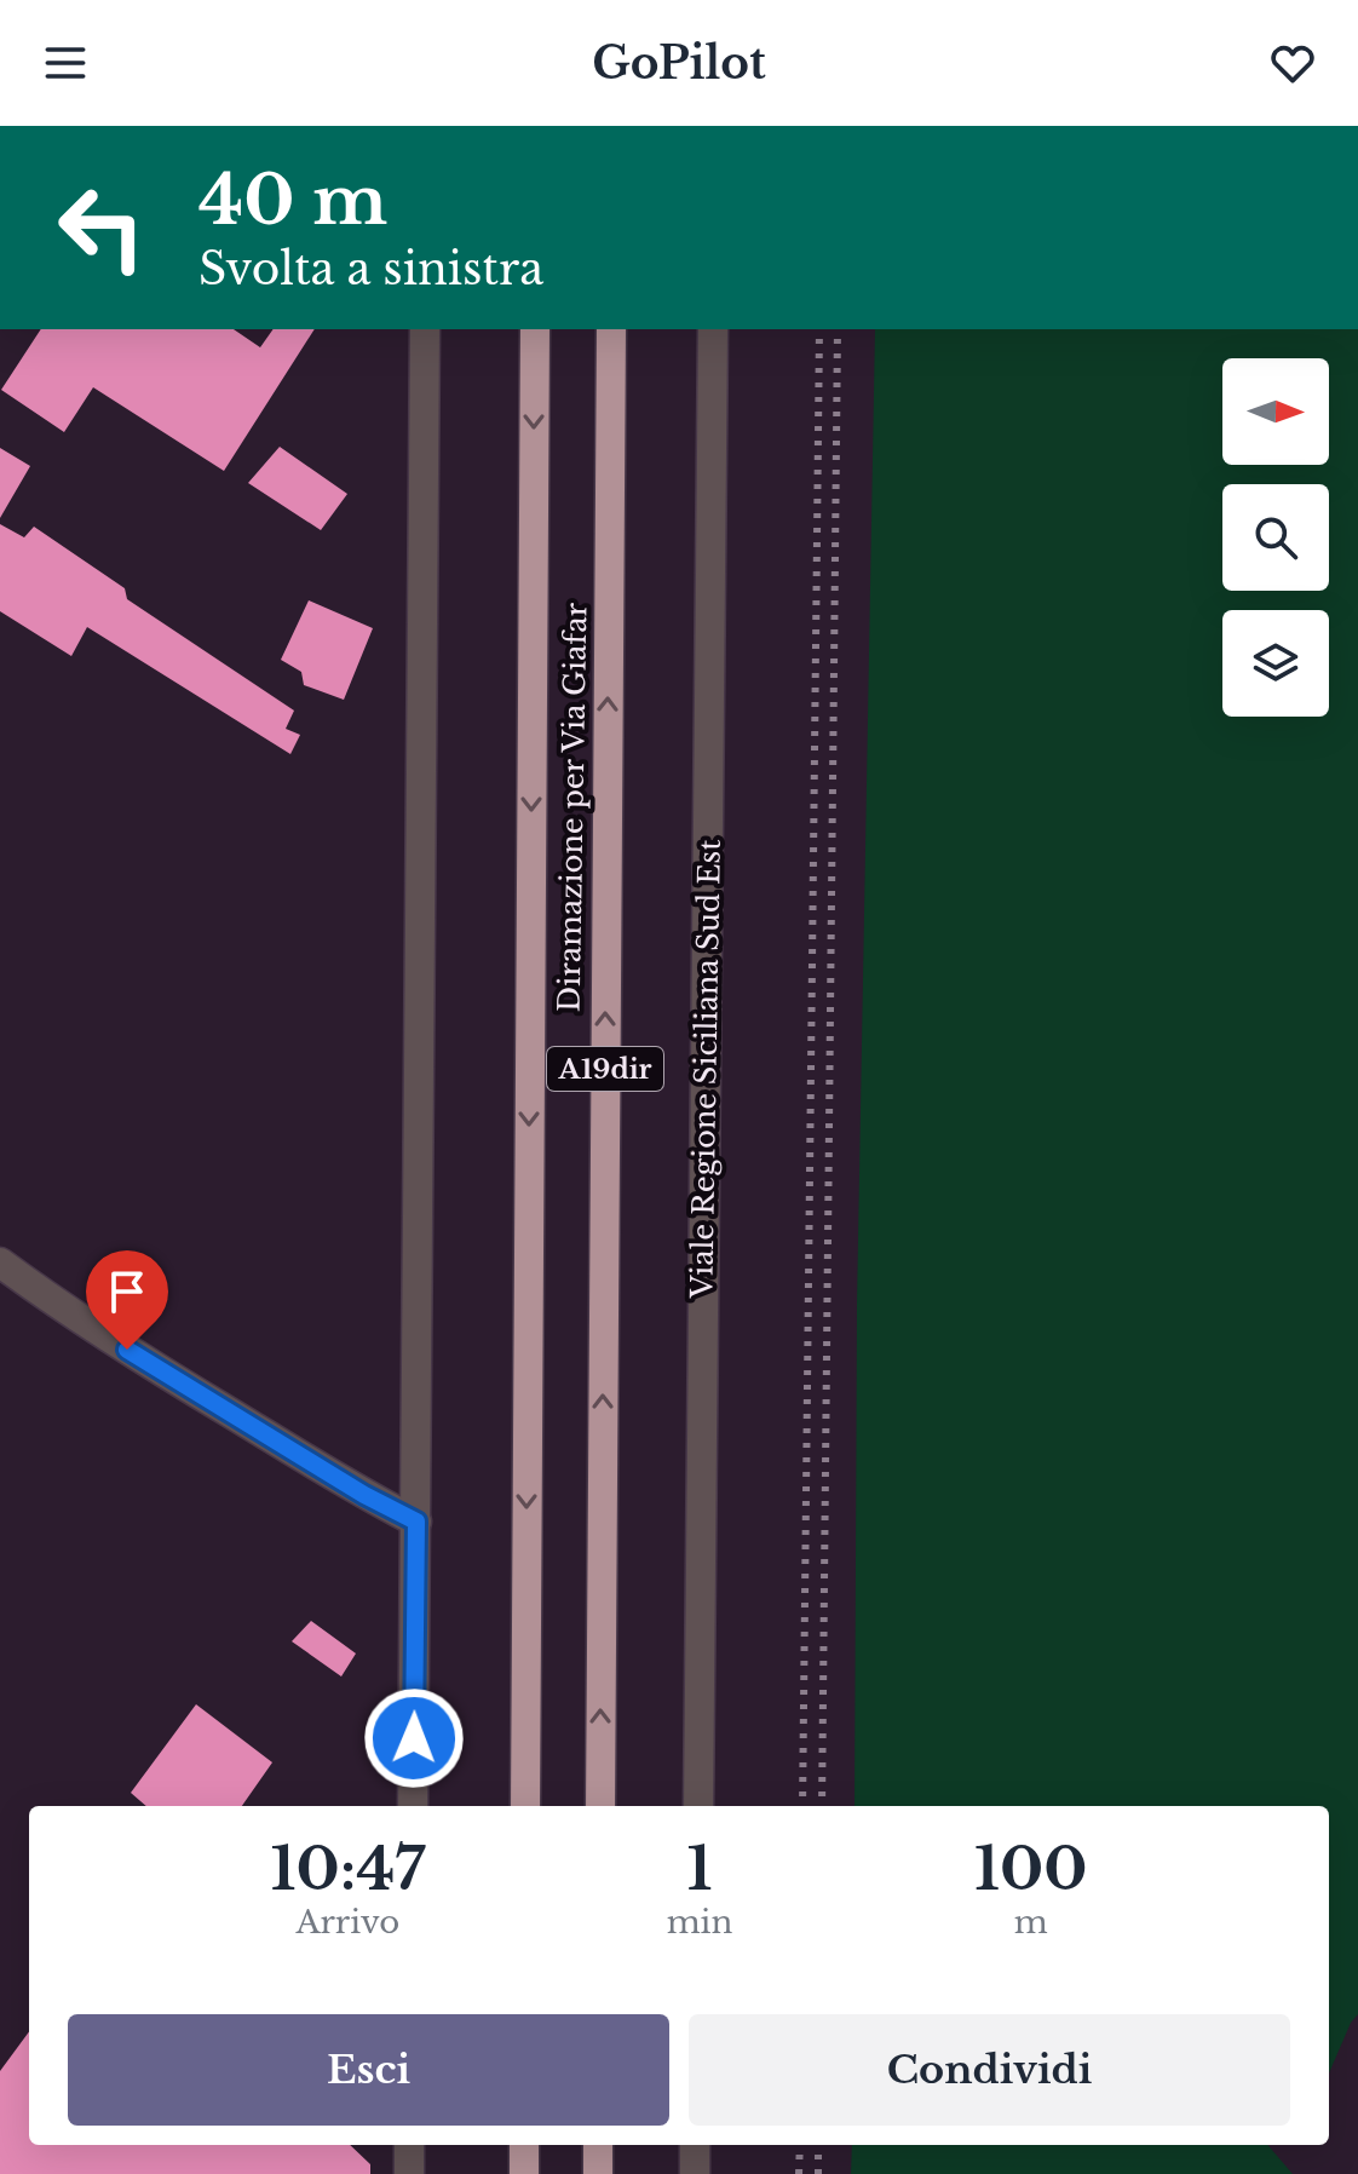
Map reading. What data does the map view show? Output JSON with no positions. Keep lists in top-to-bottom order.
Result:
{
  "streets": {
    "highway": ["Diramazione per Via Giafar", "A19dir"],
    "street": ["Viale Regione Siciliana Sud Est"]
  },
  "north": "right",
  "page": {
    "header": "GoPilot",
    "turn": ["40 m", "Svolta a sinistra"],
    "eta": [
      "10:47",
      "Arrivo",
      "1",
      "min",
      "100",
      "m"
    ],
    "buttons": ["Esci", "Condividi"]
  }
}
